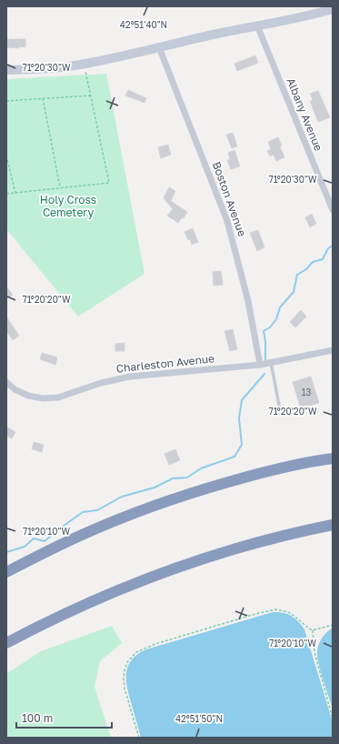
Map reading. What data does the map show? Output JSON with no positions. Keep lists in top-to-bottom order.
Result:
{
  "streets": {
    "street": ["Albany Avenue", "Boston Avenue", "Charleston Avenue"]
  },
  "crossings": [
    ["Boston Avenue", "Charleston Avenue"]
  ],
  "parks": ["Holy Cross Cemetery"],
  "house_numbers": ["13"],
  "scale_bar": "100 m",
  "coordinates": [
    "42°51'40\"N",
    "71°20'30\"W",
    "71°20'20\"W",
    "71°20'10\"W",
    "42°51'50\"N"
  ]
}
